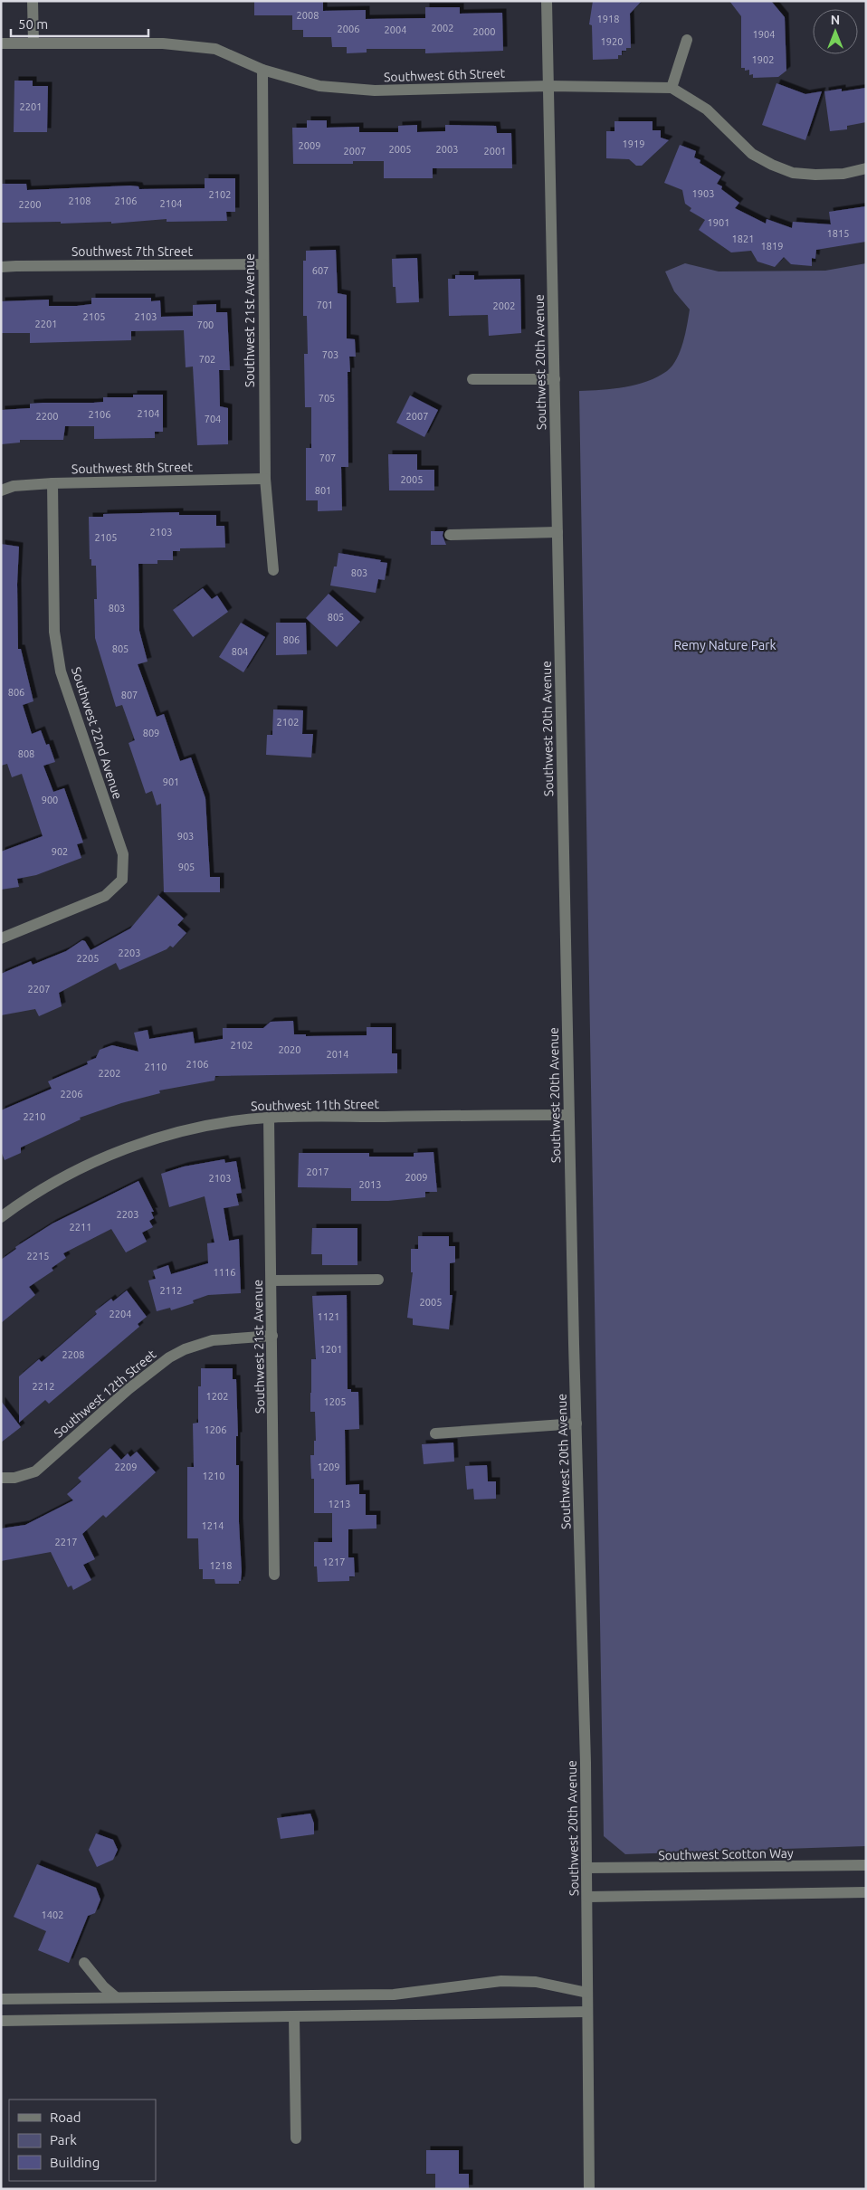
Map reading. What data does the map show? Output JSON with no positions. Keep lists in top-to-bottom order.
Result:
{
  "streets": {
    "street": [
      "Southwest 6th Street",
      "Southwest 7th Street",
      "Southwest 21st Avenue",
      "Southwest 20th Avenue",
      "Southwest 8th Street",
      "Southwest 22nd Avenue",
      "Southwest 11th Street",
      "Southwest 12th Street",
      "Southwest Scotton Way"
    ]
  },
  "crossings": [
    ["Southwest 6th Street", "Southwest 21st Avenue"],
    ["Southwest 6th Street", "Southwest 20th Avenue"],
    ["Southwest 7th Street", "Southwest 21st Avenue"],
    ["Southwest 21st Avenue", "Southwest 8th Street"],
    ["Southwest 21st Avenue", "Southwest 11th Street"],
    ["Southwest 21st Avenue", "Southwest 12th Street"],
    ["Southwest 20th Avenue", "Southwest 11th Street"],
    ["Southwest 20th Avenue", "Southwest Scotton Way"],
    ["Southwest 8th Street", "Southwest 22nd Avenue"]
  ],
  "parks": ["Remy Nature Park"],
  "house_numbers": [
    "2008",
    "1918",
    "2002",
    "2006",
    "2004",
    "2000",
    "1904",
    "1920",
    "1902",
    "2201",
    "1919",
    "2009",
    "2005",
    "2003",
    "2007",
    "2001",
    "1903",
    "2102",
    "2108",
    "2106",
    "2104",
    "2200",
    "1901",
    "1815",
    "1821",
    "1819",
    "607",
    "701",
    "2002",
    "2105",
    "2103",
    "2201",
    "700",
    "703",
    "702",
    "705",
    "2104",
    "2106",
    "2200",
    "2007",
    "704",
    "707",
    "2005",
    "801",
    "2103",
    "2105",
    "803",
    "803",
    "805",
    "806",
    "805",
    "804",
    "806",
    "807",
    "2102",
    "809",
    "808",
    "901",
    "900",
    "903",
    "902",
    "905",
    "2203",
    "2205",
    "2207",
    "2102",
    "2020",
    "2014",
    "2106",
    "2110",
    "2202",
    "2206",
    "2210",
    "2017",
    "2009",
    "2103",
    "2013",
    "2203",
    "2211",
    "2215",
    "1116",
    "2112",
    "2005",
    "2204",
    "1121",
    "1201",
    "2208",
    "2212",
    "1202",
    "1205",
    "1206",
    "2209",
    "1209",
    "1210",
    "1213",
    "1214",
    "2217",
    "1217",
    "1218",
    "1402"
  ],
  "legend": ["Road", "Park", "Building"],
  "scale_bar": "50 m",
  "north": "top"
}
